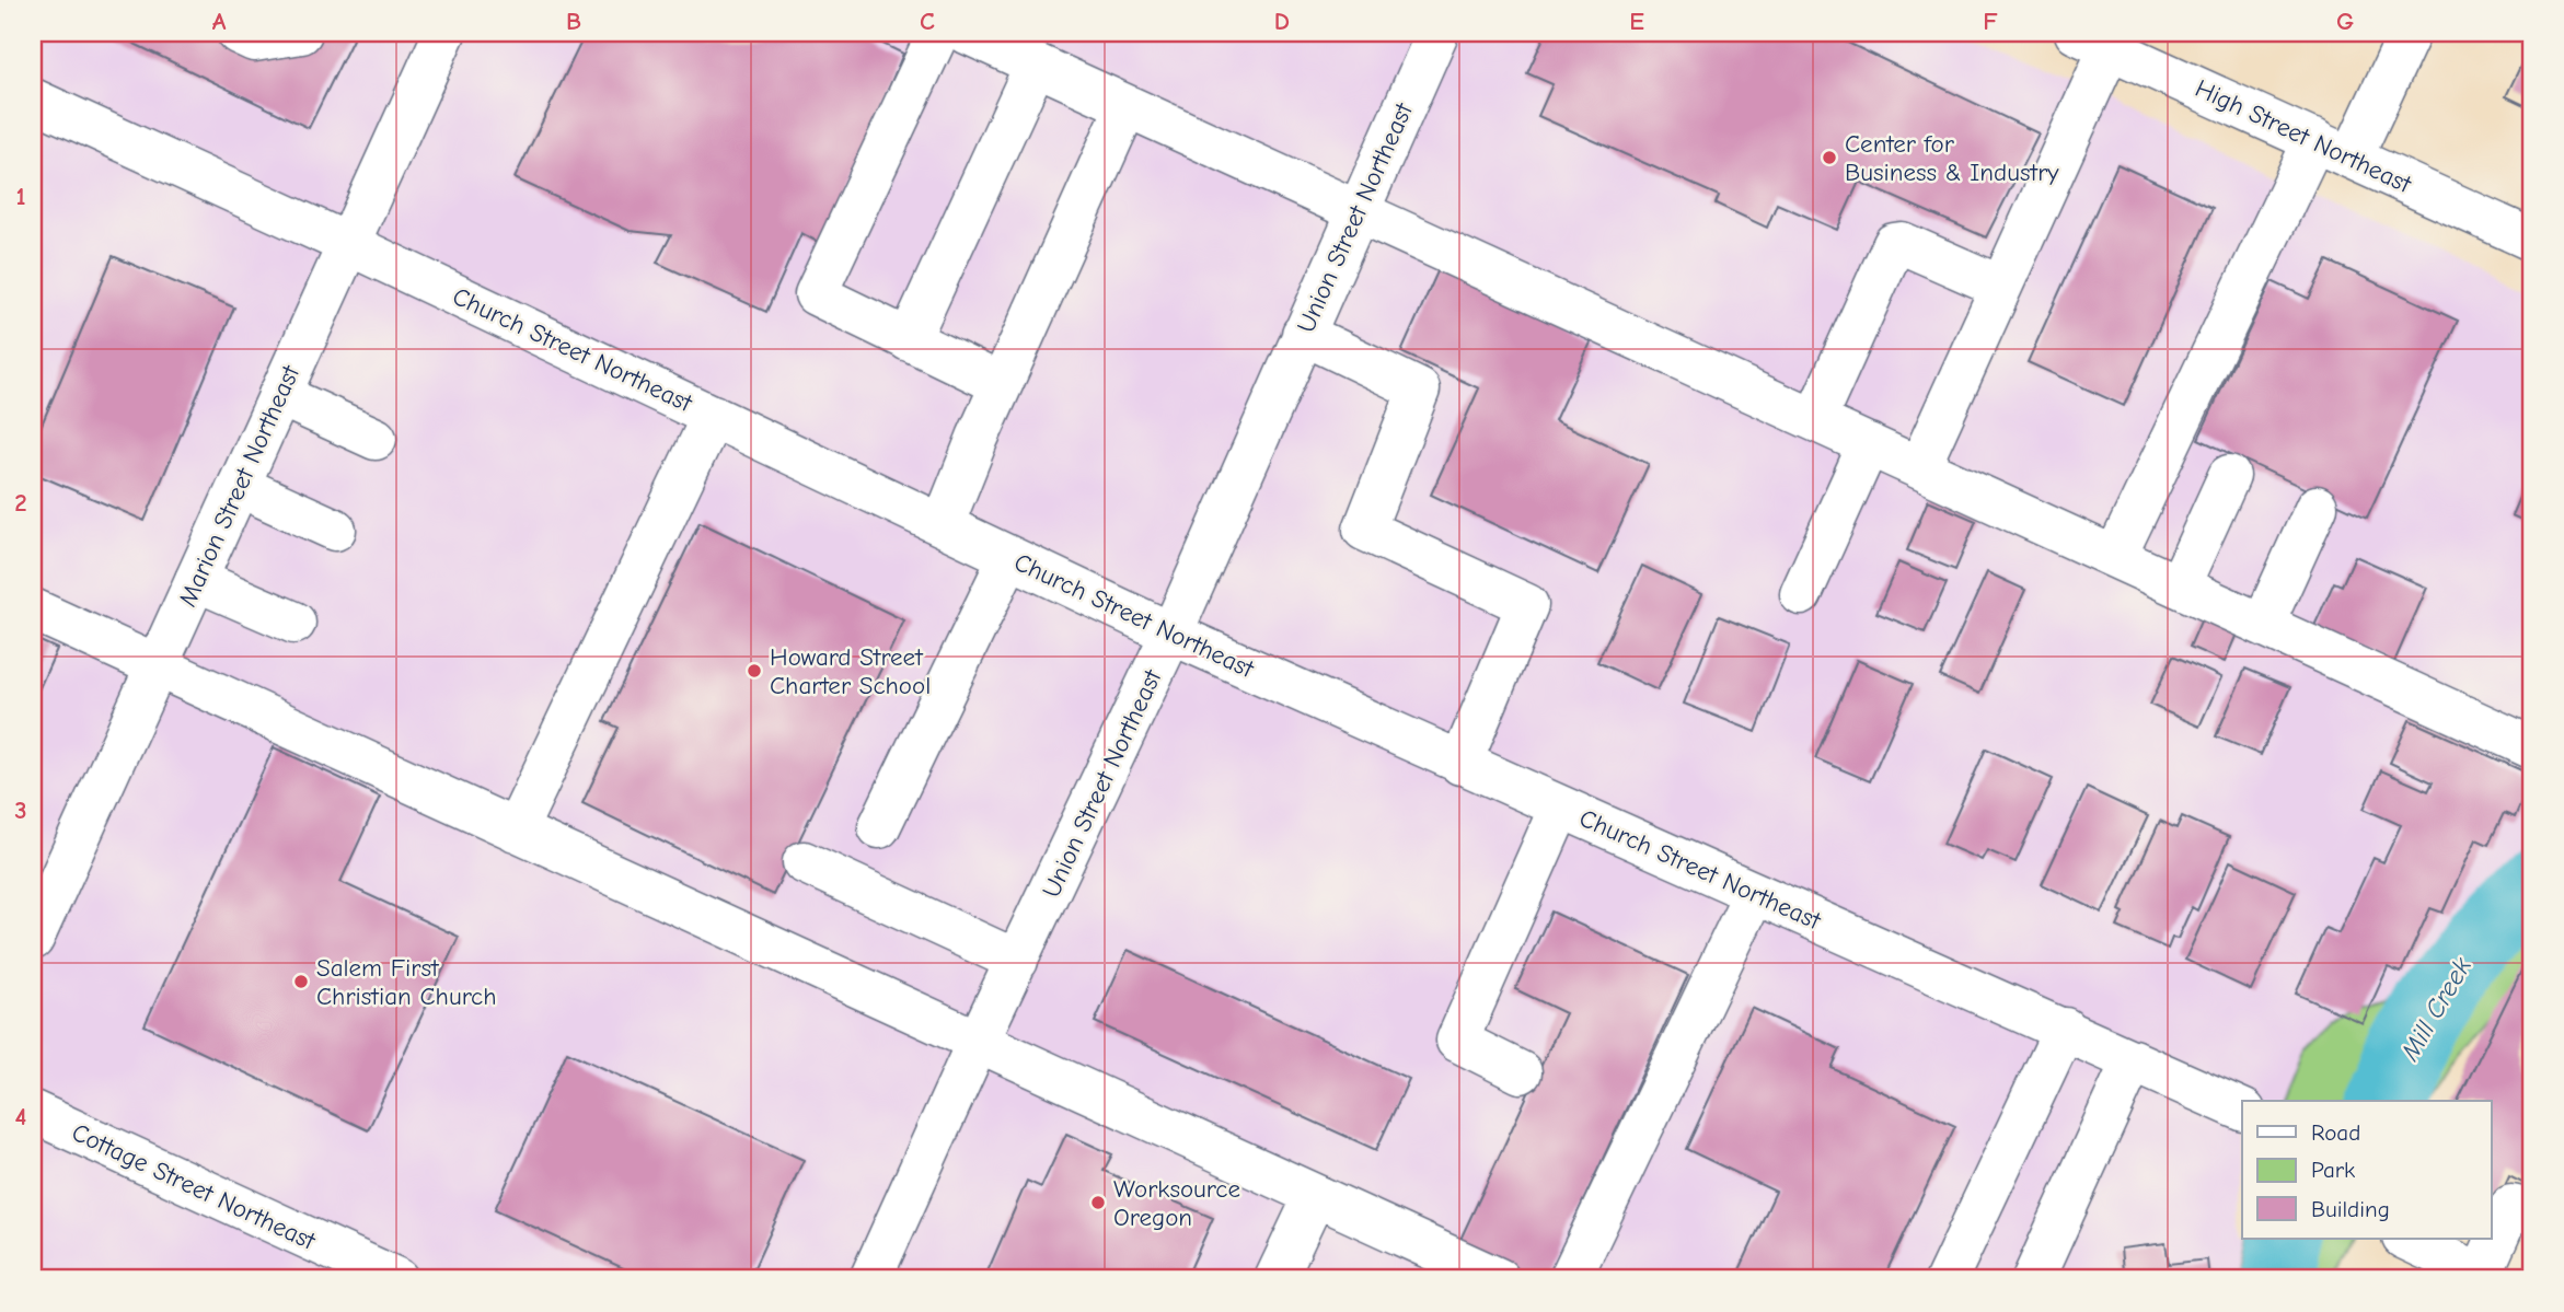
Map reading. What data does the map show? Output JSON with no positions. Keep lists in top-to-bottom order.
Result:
{
  "streets": {
    "street": [
      "High Street Northeast",
      "Union Street Northeast",
      "Church Street Northeast",
      "Marion Street Northeast",
      "Cottage Street Northeast"
    ]
  },
  "crossings": [
    ["Union Street Northeast", "Church Street Northeast"],
    ["Church Street Northeast", "Marion Street Northeast"]
  ],
  "water": ["Mill Creek"],
  "places": [
    "Center for Business & Industry",
    "Howard Street Charter School",
    "Salem First Christian Church",
    "Worksource Oregon"
  ],
  "legend": ["Road", "Park", "Building"],
  "grid": {
    "columns": [
      "A",
      "B",
      "C",
      "D",
      "E",
      "F",
      "G"
    ],
    "rows": [
      "1",
      "2",
      "3",
      "4"
    ]
  }
}
